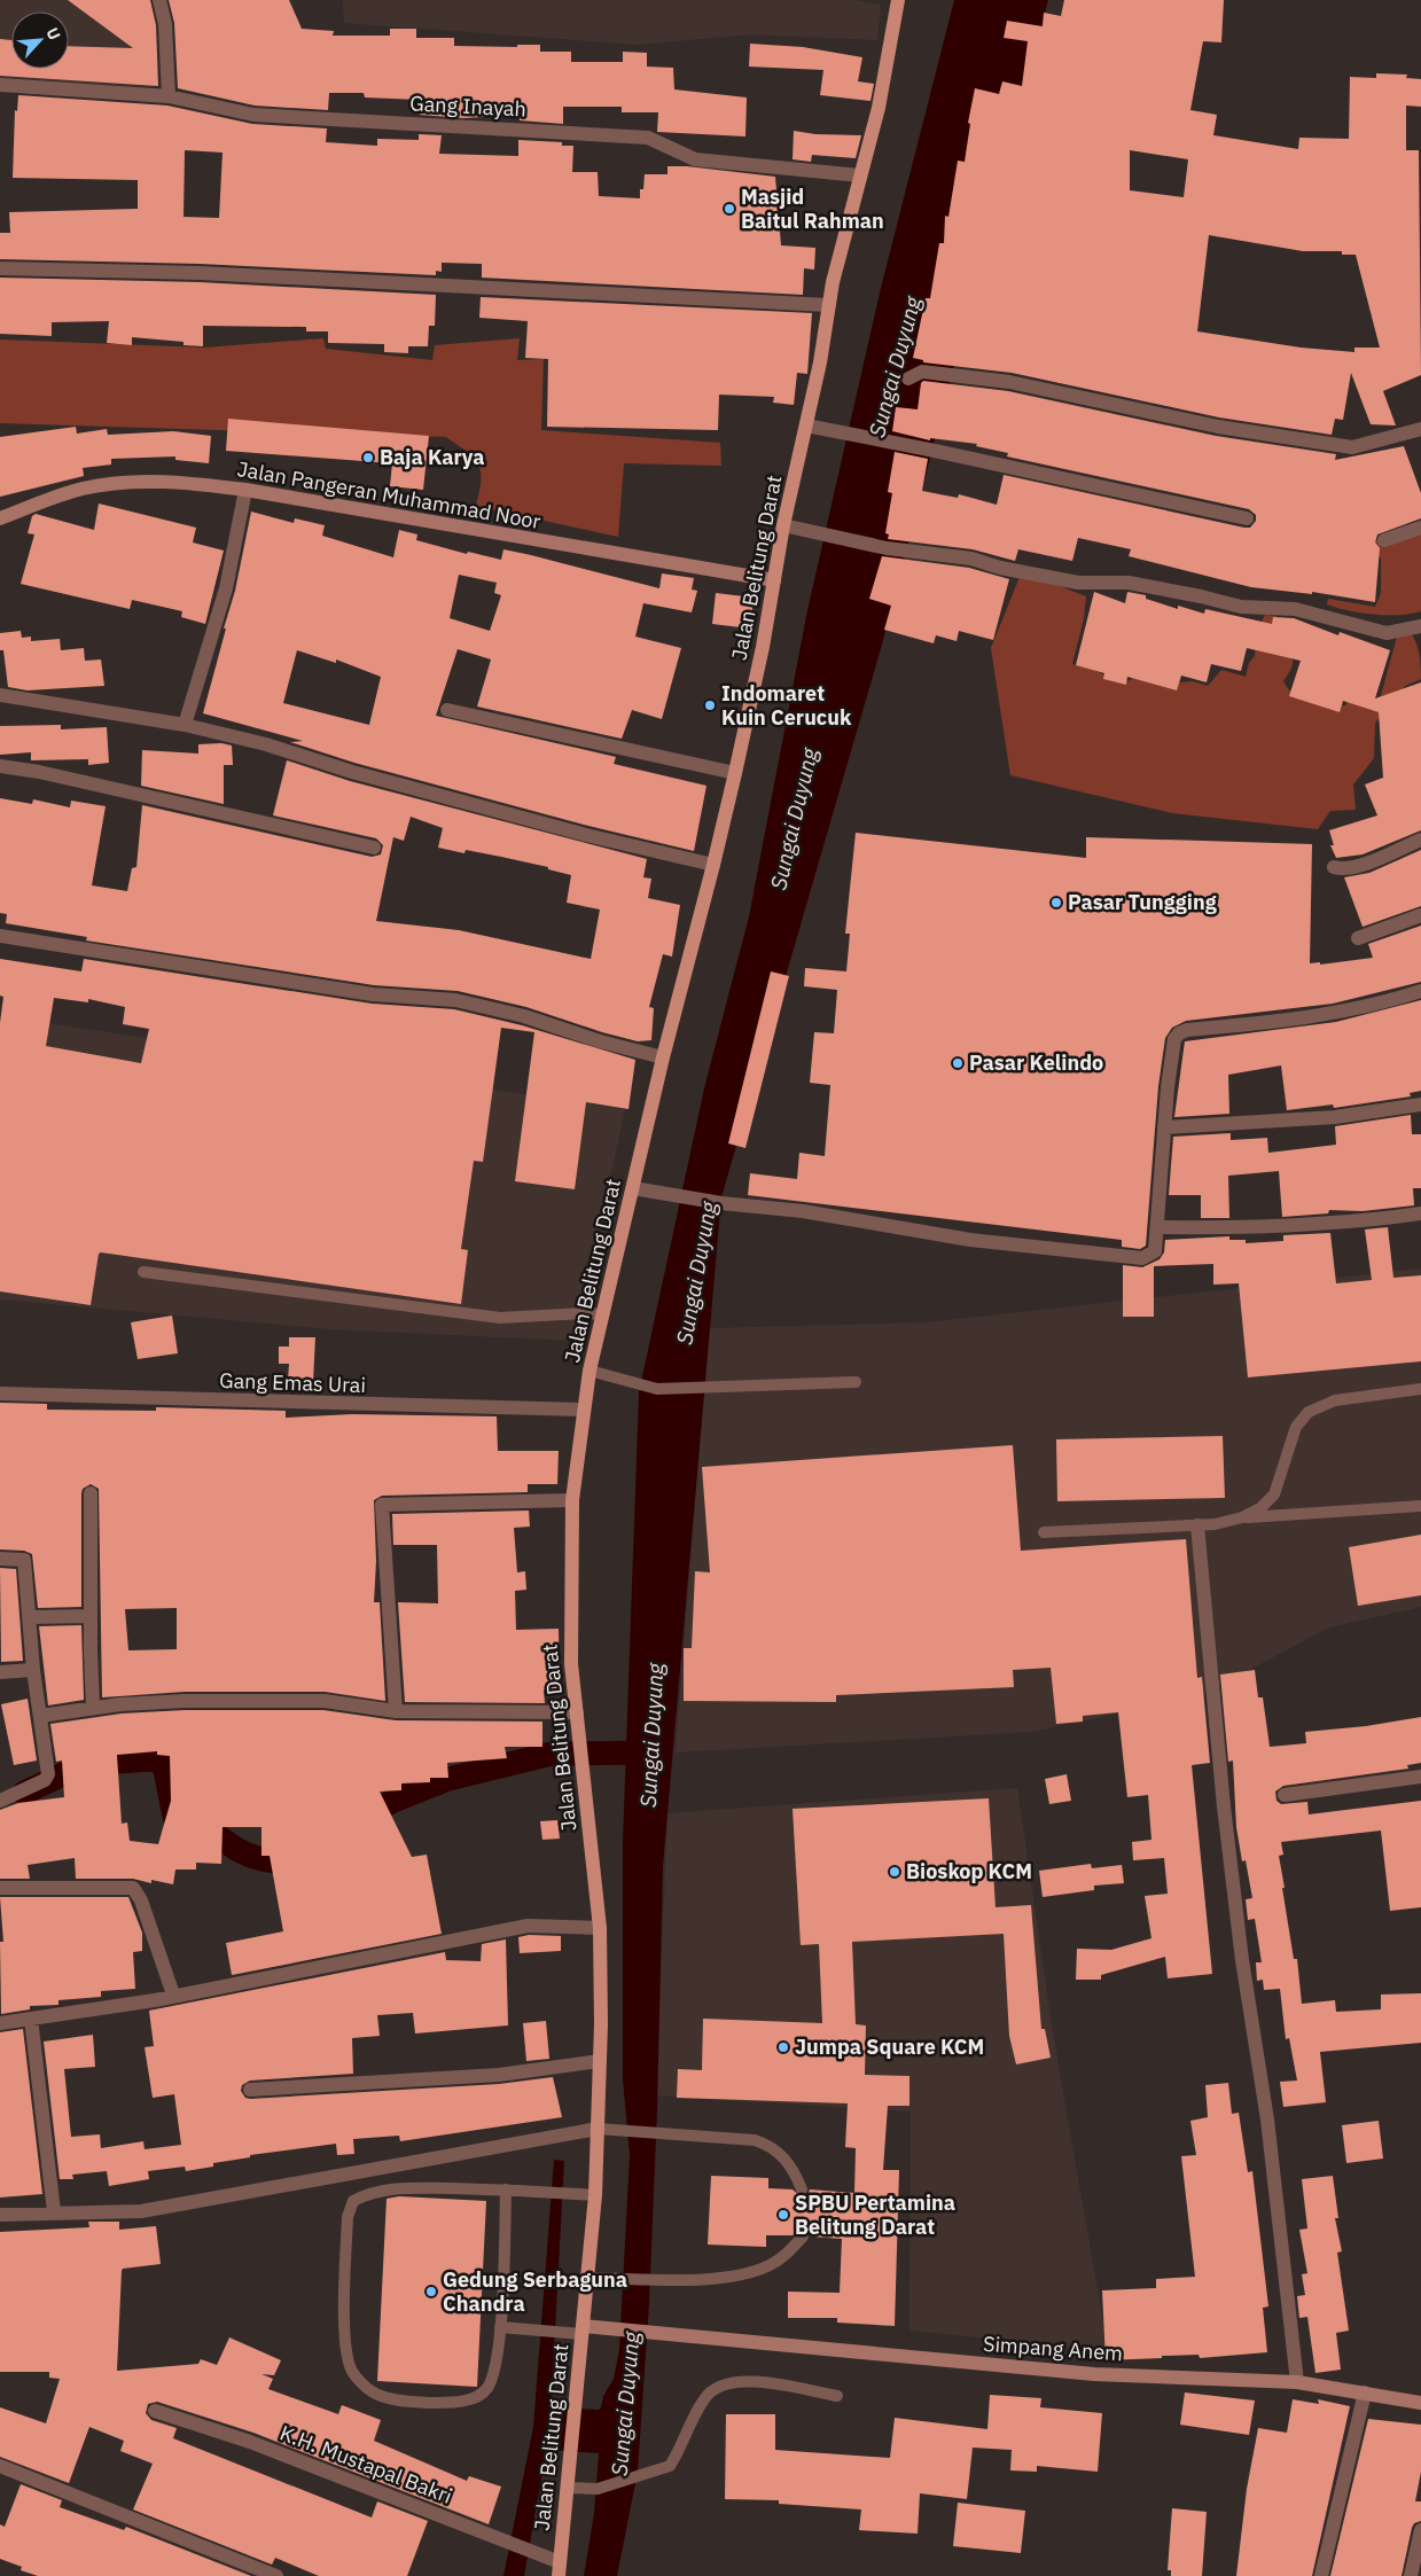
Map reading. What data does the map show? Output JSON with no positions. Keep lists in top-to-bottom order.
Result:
{
  "streets": {
    "main road": ["Jalan Belitung Darat"],
    "street": [
      "Gang Inayah",
      "Jalan Pangeran Muhammad Noor",
      "Gang Emas Urai",
      "Simpang Anem",
      "K.H. Mustapal Bakri"
    ]
  },
  "crossings": [
    ["Gang Inayah", "Jalan Belitung Darat"],
    ["Jalan Pangeran Muhammad Noor", "Jalan Belitung Darat"],
    ["Jalan Belitung Darat", "Gang Emas Urai"],
    ["Jalan Belitung Darat", "Simpang Anem"],
    ["Jalan Belitung Darat", "K.H. Mustapal Bakri"]
  ],
  "water": ["Sungai Duyung"],
  "places": [
    "Masjid Baitul Rahman",
    "Baja Karya",
    "Indomaret Kuin Cerucuk",
    "Pasar Tungging",
    "Pasar Kelindo",
    "Bioskop KCM",
    "Jumpa Square KCM",
    "SPBU Pertamina Belitung Darat",
    "Gedung Serbaguna Chandra"
  ],
  "north": "top right"
}
